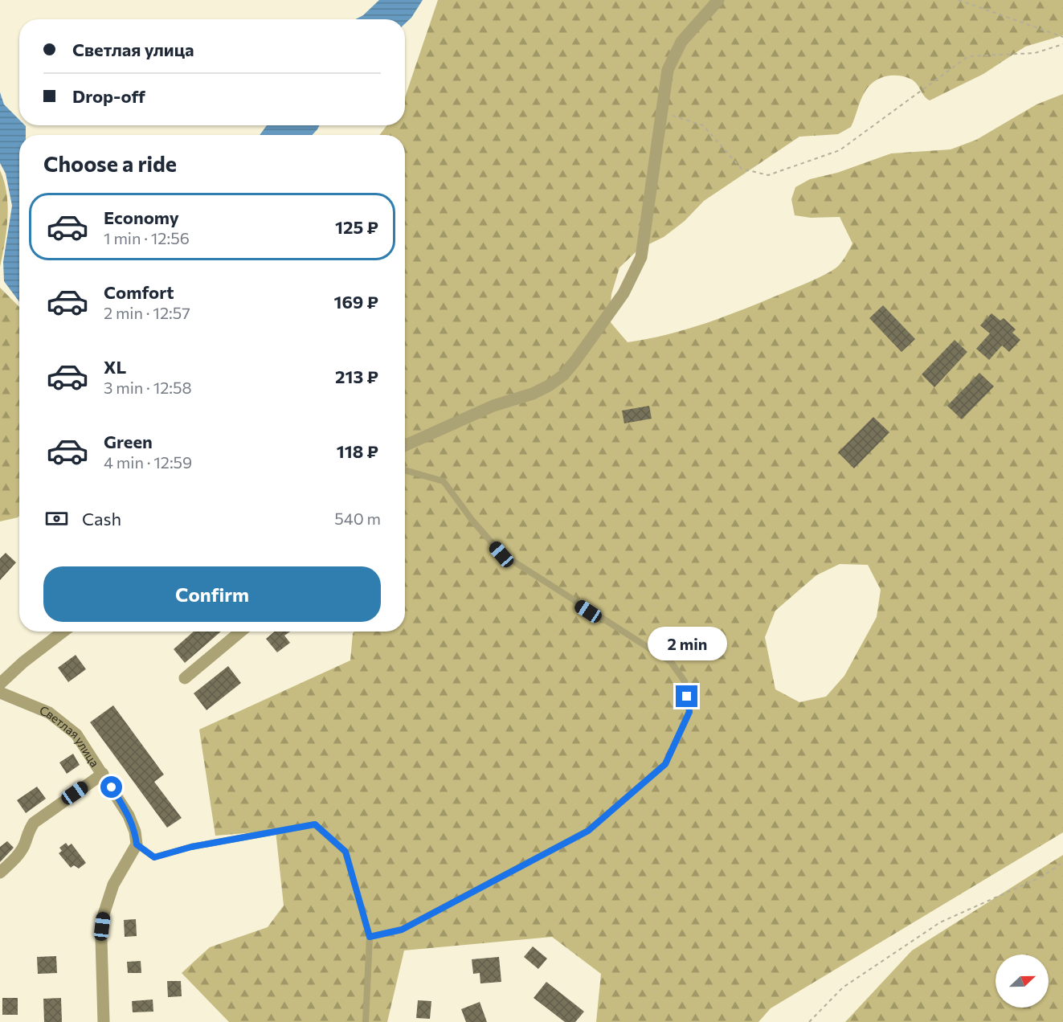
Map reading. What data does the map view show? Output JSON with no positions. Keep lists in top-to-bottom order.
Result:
{
  "streets": {
    "street": ["Светлая улица"]
  },
  "north": "right",
  "page": {
    "banner": ["Светлая улица", "Drop-off"],
    "heading": "Choose a ride",
    "list": [
      {
        "name": "Economy",
        "note": "1 min · 12:56",
        "value": "125 ₽"
      },
      {
        "name": "Comfort",
        "note": "2 min · 12:57",
        "value": "169 ₽"
      },
      {
        "name": "XL",
        "note": "3 min · 12:58",
        "value": "213 ₽"
      },
      {
        "name": "Green",
        "note": "4 min · 12:59",
        "value": "118 ₽"
      }
    ],
    "pay": ["Cash", "540 m"],
    "buttons": "Confirm",
    "bubble": "2 min"
  }
}
